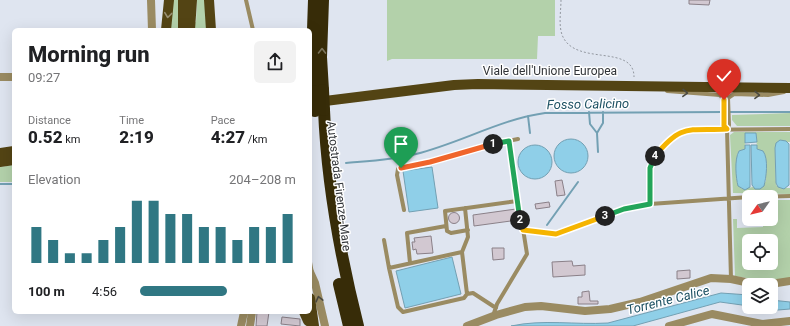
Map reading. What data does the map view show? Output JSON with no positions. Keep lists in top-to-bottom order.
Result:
{
  "streets": {
    "highway": ["Autostrada Firenze-Mare"],
    "main road": ["Viale dell'Unione Europea"]
  },
  "crossings": [
    ["Viale dell'Unione Europea", "Autostrada Firenze-Mare"]
  ],
  "water": ["Fosso Calicino", "Torrente Calice"],
  "north": "bottom left",
  "page": {
    "heading": ["Morning run", "09:27"],
    "stats": [
      ["Distance", "0.52 km"],
      ["Time", "2:19"],
      ["Pace", "4:27 /km"]
    ],
    "pins": [
      "1",
      "4",
      "3",
      "2"
    ],
    "chart": ["Elevation", "204–208 m"],
    "list": [
      {
        "name": "100 m",
        "note": "4:56"
      }
    ]
  }
}
